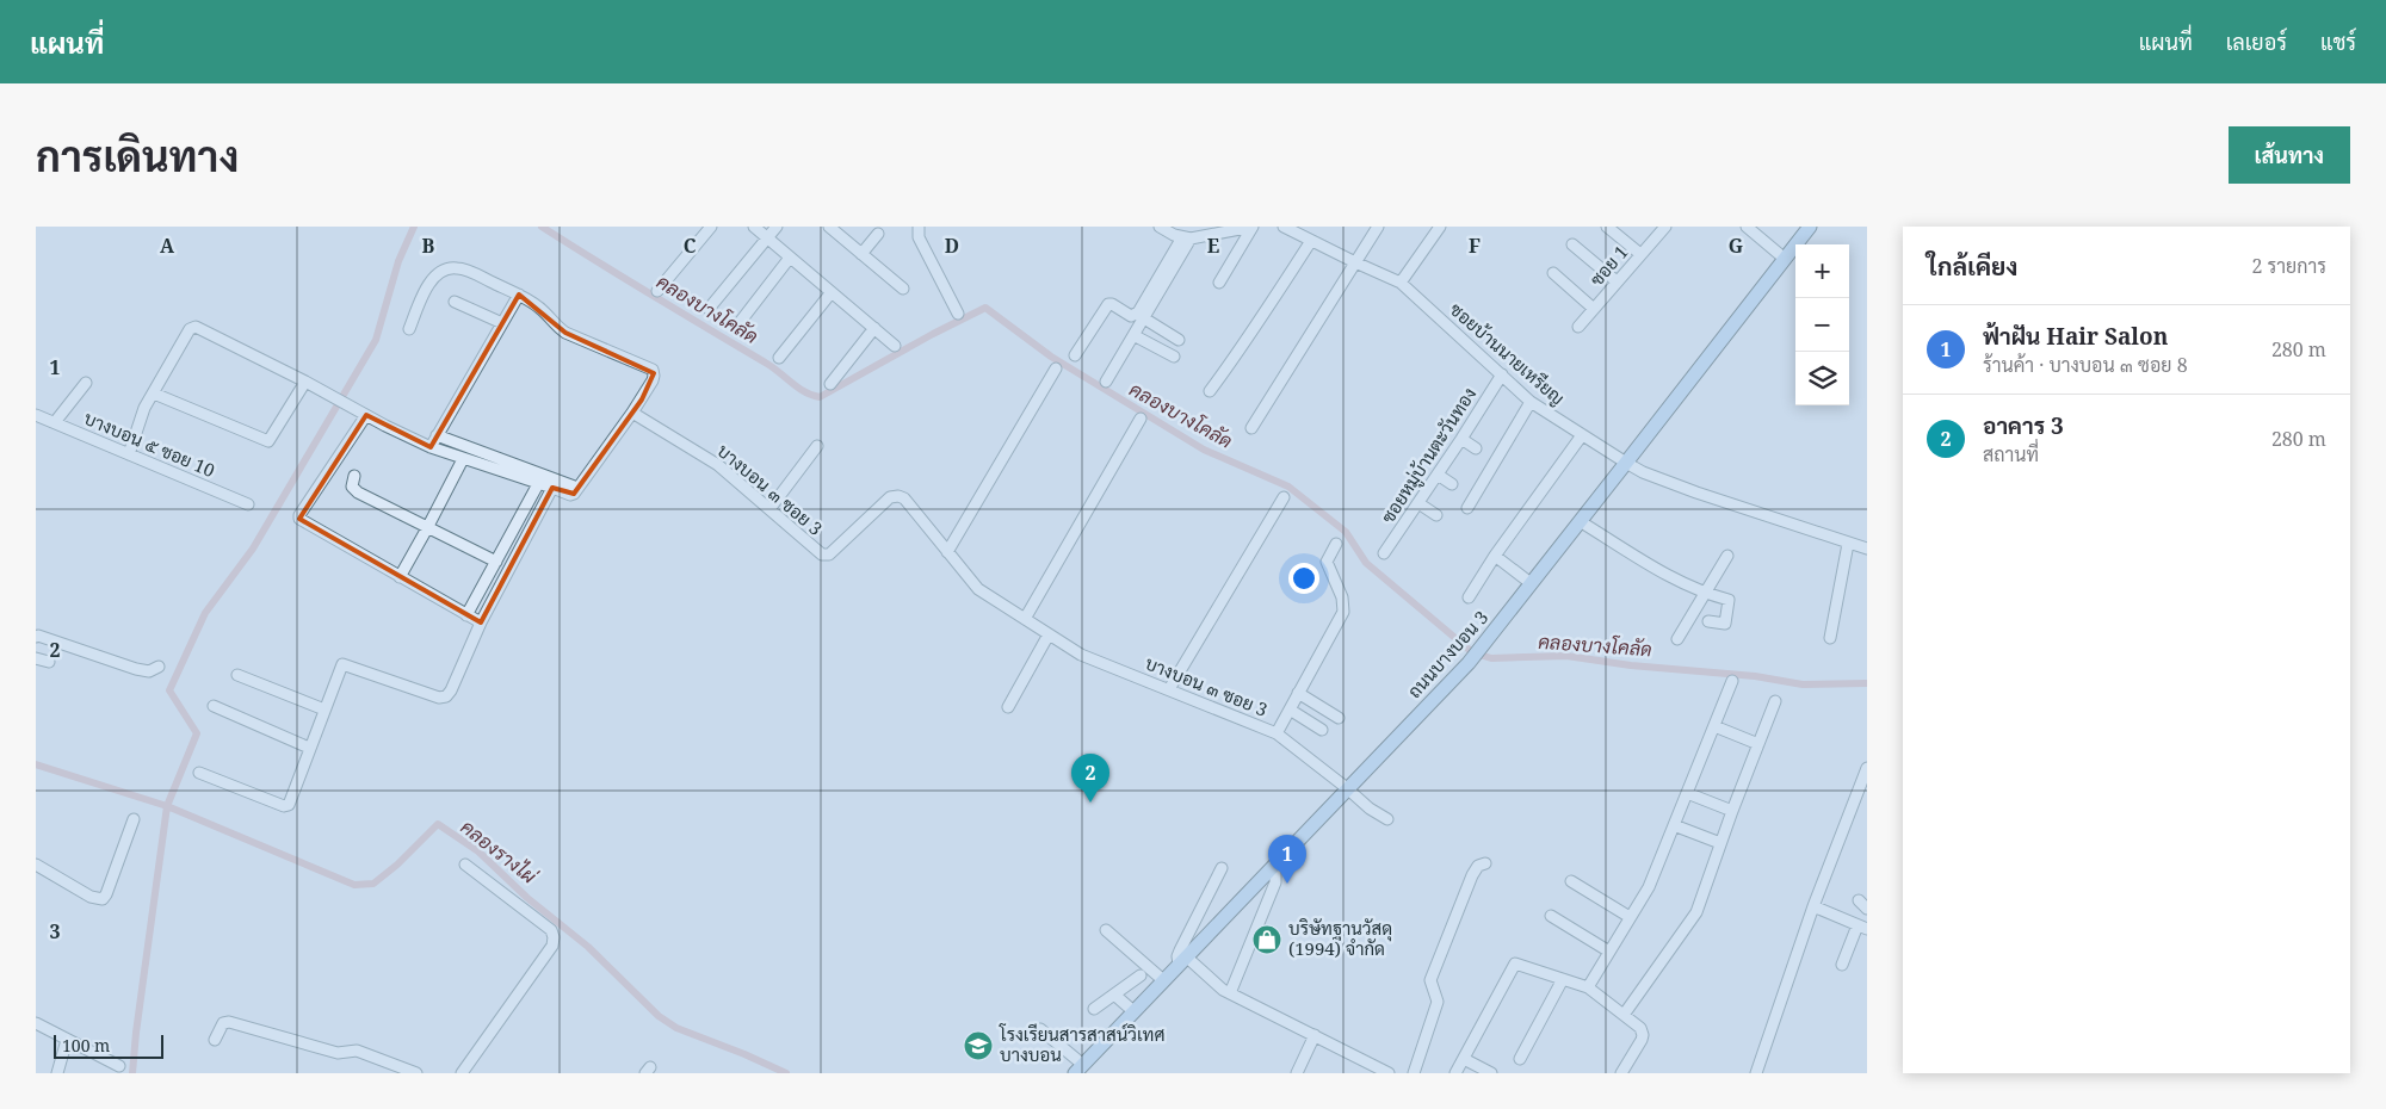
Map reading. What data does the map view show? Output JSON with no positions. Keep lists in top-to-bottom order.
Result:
{
  "streets": {
    "main road": ["ถนนบางบอน 3"],
    "street": [
      "ซอย 1",
      "ซอยบ้านนายเหรียญ",
      "บางบอน ๕ ซอย 10",
      "ซอยหมู่บ้านตะวันทอง",
      "บางบอน ๓ ซอย 3"
    ]
  },
  "crossings": [
    ["ซอยบ้านนายเหรียญ", "ซอยหมู่บ้านตะวันทอง"],
    ["ซอยบ้านนายเหรียญ", "ถนนบางบอน 3"],
    ["บางบอน ๓ ซอย 3", "ถนนบางบอน 3"]
  ],
  "water": ["คลองบางโคลัด", "คลองรางไผ่"],
  "places": {
    "shop": ["บริษัทฐานวัสดุ (1994) จำกัด"],
    "school or university": ["โรงเรียนสารสาสน์วิเทศ บางบอน"]
  },
  "scale_bar": "100 m",
  "page": {
    "header": "แผนที่",
    "nav": ["แผนที่", "เลเยอร์", "แชร์"],
    "buttons": "เส้นทาง",
    "title": "การเดินทาง",
    "heading": ["ใกล้เคียง", "2 รายการ"],
    "map_buttons": ["+", "−"],
    "list": [
      {
        "mark": "1",
        "name": "ฟ้าฝัน Hair Salon",
        "note": "ร้านค้า · บางบอน ๓ ซอย 8",
        "value": "280 m"
      },
      {
        "mark": "2",
        "name": "อาคาร 3",
        "note": "สถานที่",
        "value": "280 m"
      }
    ],
    "pins": ["2", "1"],
    "scale": "100 m"
  },
  "grid": {
    "columns": [
      "A",
      "B",
      "C",
      "D",
      "E",
      "F",
      "G"
    ],
    "rows": ["1", "2", "3"]
  }
}
